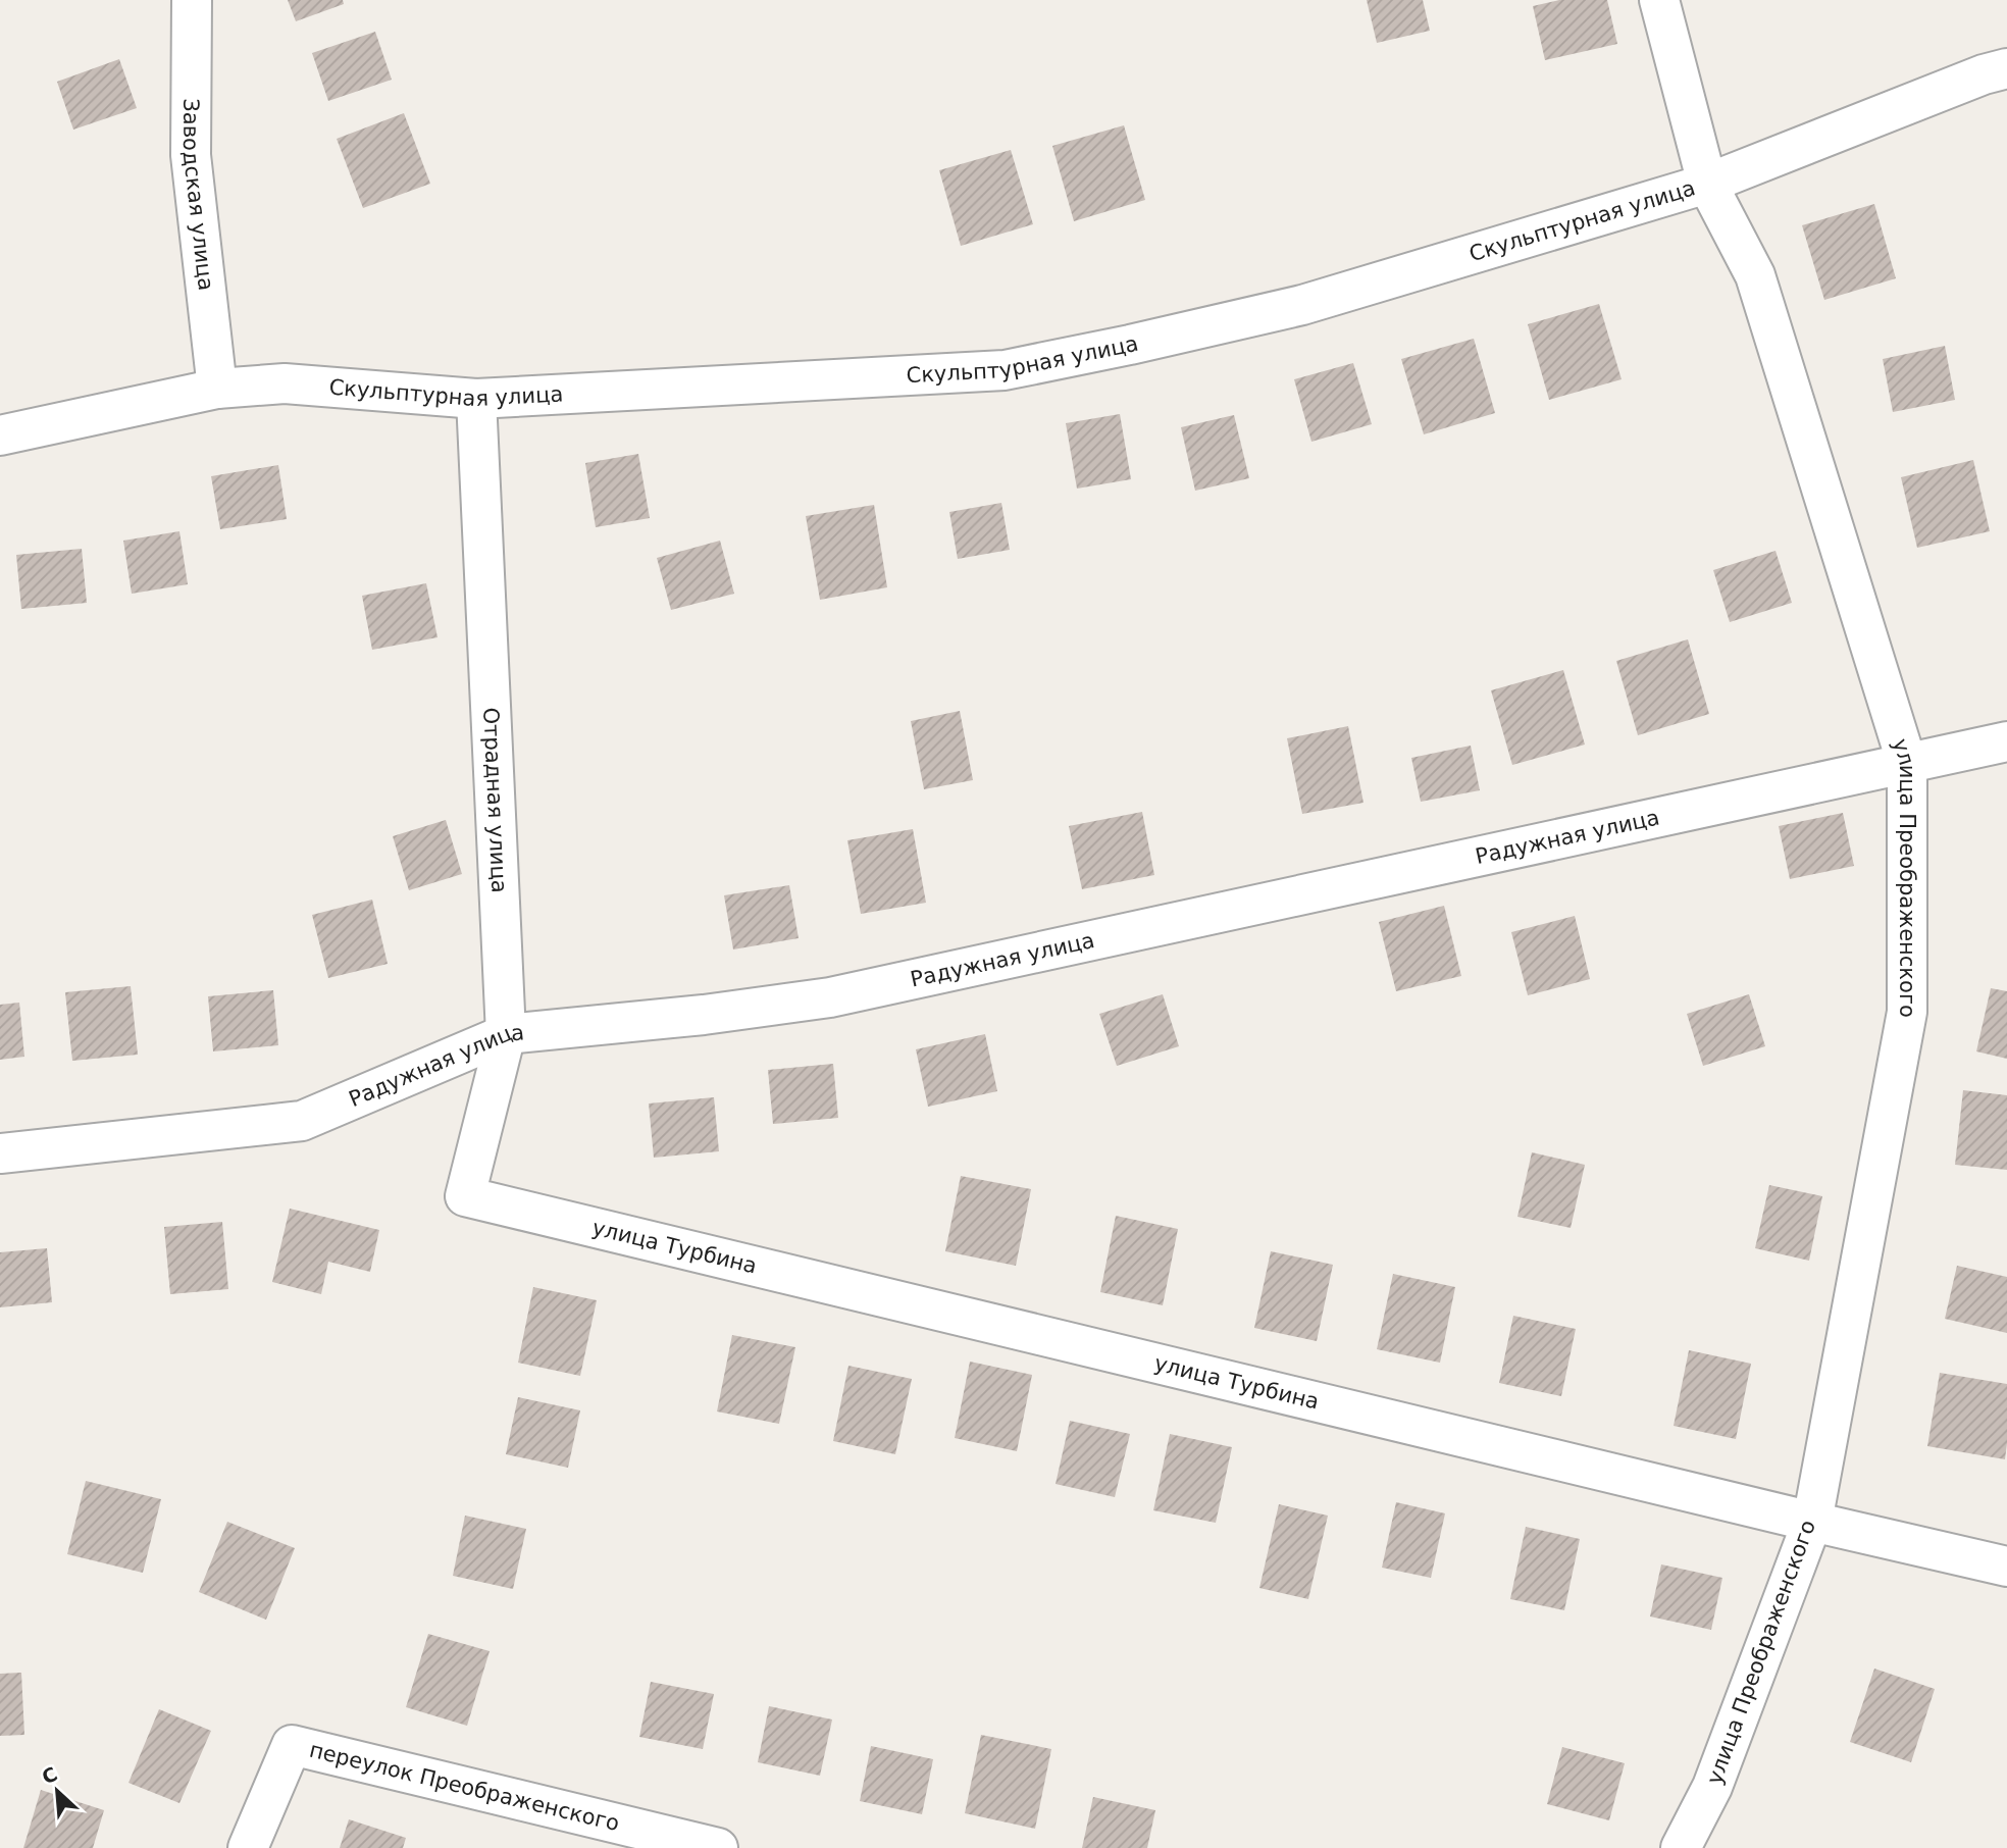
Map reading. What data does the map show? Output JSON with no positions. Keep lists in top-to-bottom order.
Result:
{
  "streets": {
    "street": [
      "Заводская улица",
      "Скульптурная улица",
      "Отрадная улица",
      "Радужная улица",
      "улица Преображенского",
      "улица Турбина",
      "переулок Преображенского"
    ]
  },
  "crossings": [
    ["Заводская улица", "Скульптурная улица"],
    ["Скульптурная улица", "Отрадная улица"],
    ["Скульптурная улица", "улица Преображенского"],
    ["Отрадная улица", "Радужная улица"],
    ["Отрадная улица", "улица Турбина"],
    ["Радужная улица", "улица Преображенского"],
    ["улица Преображенского", "улица Турбина"]
  ],
  "north": "top left"
}
